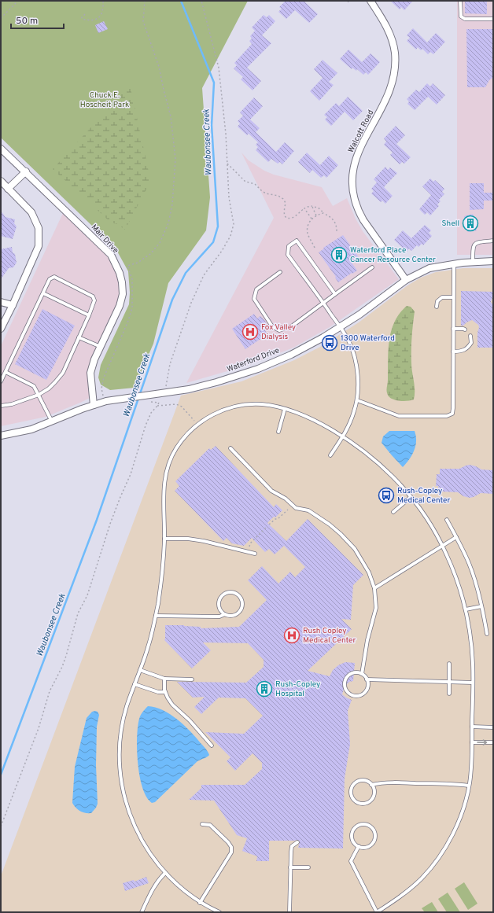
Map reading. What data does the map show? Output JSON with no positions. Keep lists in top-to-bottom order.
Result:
{
  "streets": {
    "street": ["Walcott Road", "Mair Drive", "Waterford Drive"]
  },
  "crossings": [
    ["Walcott Road", "Waterford Drive"],
    ["Mair Drive", "Waterford Drive"]
  ],
  "water": ["Waubonsee Creek"],
  "parks": ["Chuck E. Hoscheit Park"],
  "places": {
    "building": ["Shell", "Waterford Place Cancer Resource Center", "Rush-Copley Hospital"],
    "hospital": ["Fox Valley Dialysis", "Rush Copley Medical Center"],
    "bus stop": ["1300 Waterford Drive", "Rush-Copley Medical Center"]
  },
  "scale_bar": "50 m"
}
